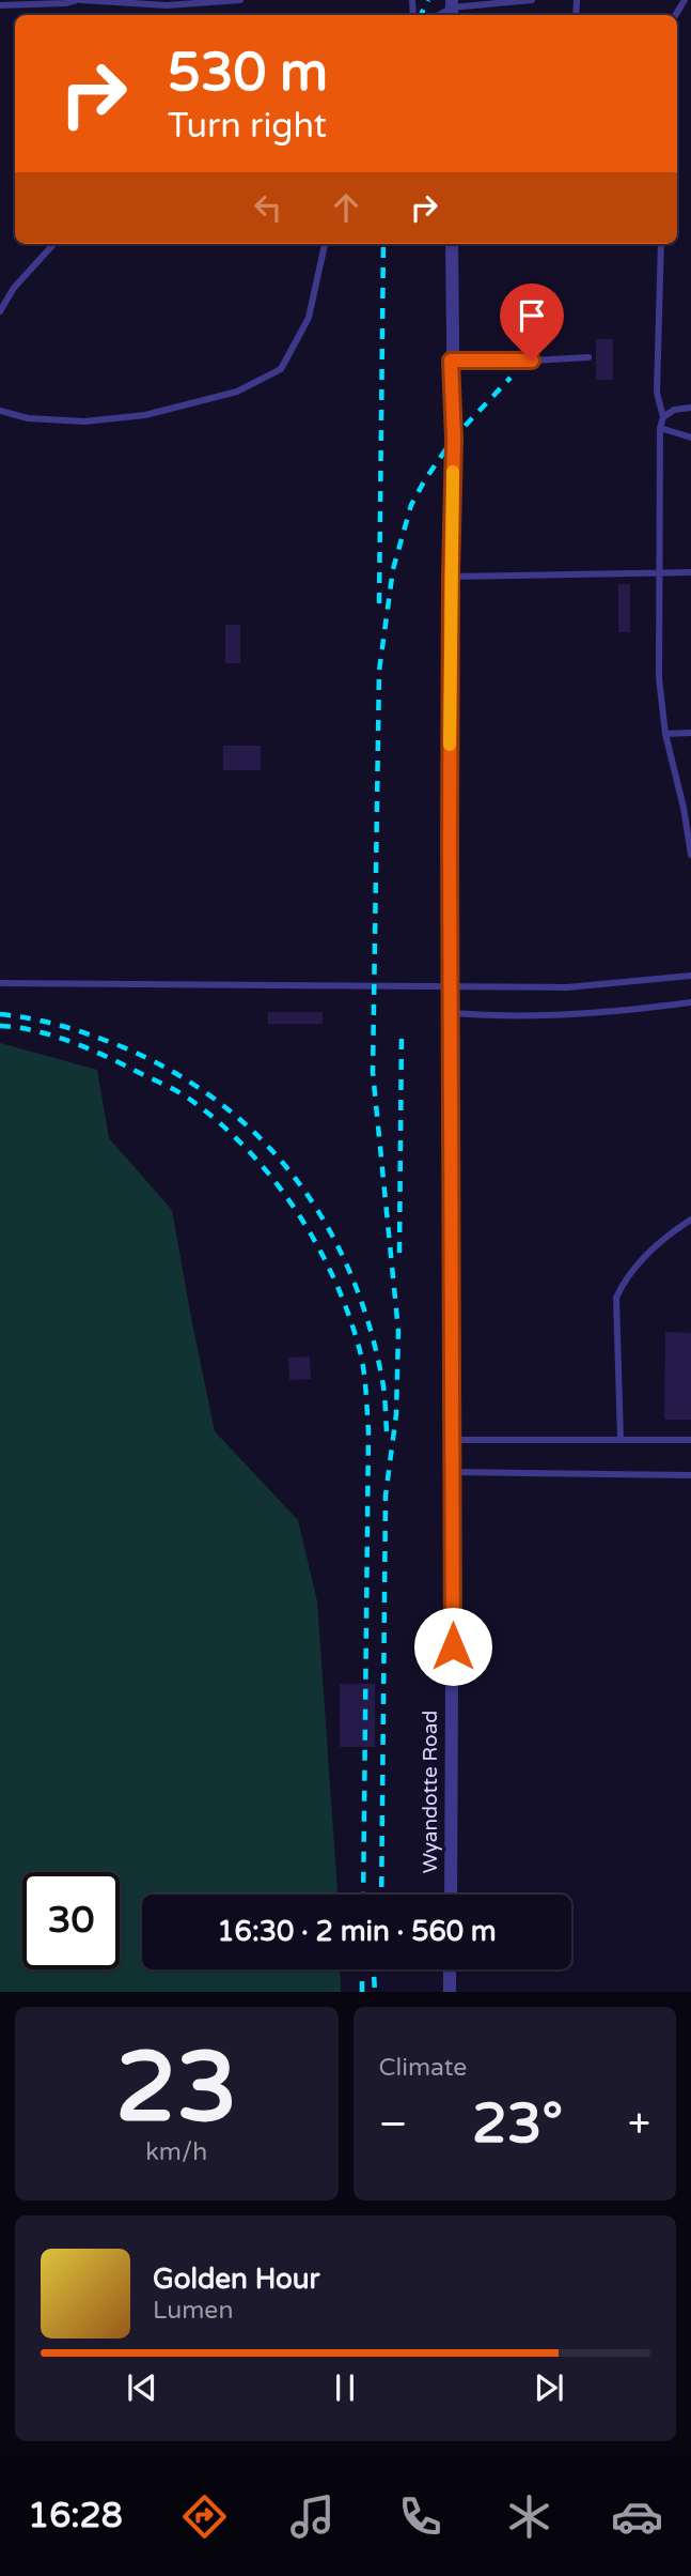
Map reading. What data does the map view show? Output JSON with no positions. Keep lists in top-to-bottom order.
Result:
{
  "streets": {
    "street": ["Wyandotte Road"]
  },
  "page": {
    "turn": ["530 m", "Turn right"],
    "limit": "30",
    "trip": "16:30 · 2 min · 560 m",
    "tile": [
      ["23", "km/h"],
      "Climate"
    ],
    "heat": ["−", "23°", "+"],
    "song": ["Golden Hour", "Lumen"],
    "tabs": "16:28"
  }
}
